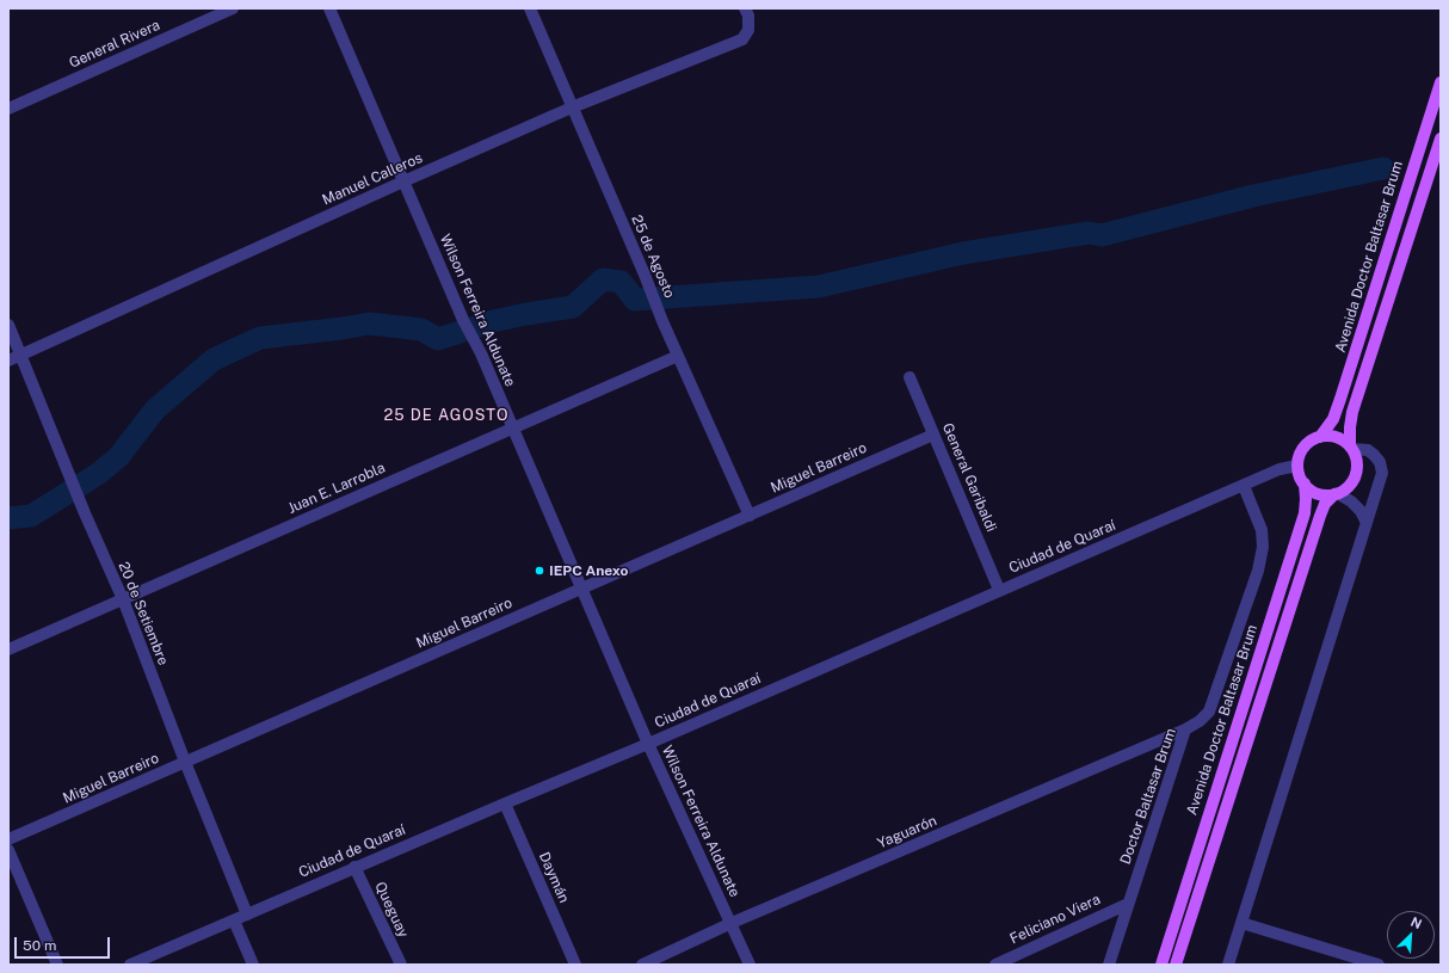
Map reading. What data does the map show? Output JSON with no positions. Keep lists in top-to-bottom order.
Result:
{
  "streets": {
    "main road": ["Avenida Doctor Baltasar Brum"],
    "street": [
      "General Rivera",
      "Manuel Calleros",
      "25 de Agosto",
      "Wilson Ferreira Aldunate",
      "Miguel Barreiro",
      "General Garibaldi",
      "Juan E. Larrobla",
      "Ciudad de Quaraí",
      "20 de Setiembre",
      "Doctor Baltasar Brum",
      "Yaguarón",
      "Daymán",
      "Queguay",
      "Feliciano Viera"
    ]
  },
  "crossings": [
    ["Manuel Calleros", "25 de Agosto"],
    ["Manuel Calleros", "Wilson Ferreira Aldunate"],
    ["Manuel Calleros", "20 de Setiembre"],
    ["25 de Agosto", "Miguel Barreiro"],
    ["25 de Agosto", "Juan E. Larrobla"],
    ["Avenida Doctor Baltasar Brum", "Ciudad de Quaraí"],
    ["Wilson Ferreira Aldunate", "Miguel Barreiro"],
    ["Wilson Ferreira Aldunate", "Juan E. Larrobla"],
    ["Wilson Ferreira Aldunate", "Ciudad de Quaraí"],
    ["Wilson Ferreira Aldunate", "Yaguarón"],
    ["Miguel Barreiro", "General Garibaldi"],
    ["Miguel Barreiro", "20 de Setiembre"],
    ["General Garibaldi", "Ciudad de Quaraí"],
    ["Juan E. Larrobla", "20 de Setiembre"],
    ["Ciudad de Quaraí", "20 de Setiembre"],
    ["Ciudad de Quaraí", "Doctor Baltasar Brum"],
    ["Ciudad de Quaraí", "Daymán"],
    ["Ciudad de Quaraí", "Queguay"],
    ["Doctor Baltasar Brum", "Yaguarón"],
    ["Doctor Baltasar Brum", "Feliciano Viera"]
  ],
  "districts": ["25 DE AGOSTO"],
  "places": ["IEPC Anexo"],
  "scale_bar": "50 m",
  "north": "top right"
}
